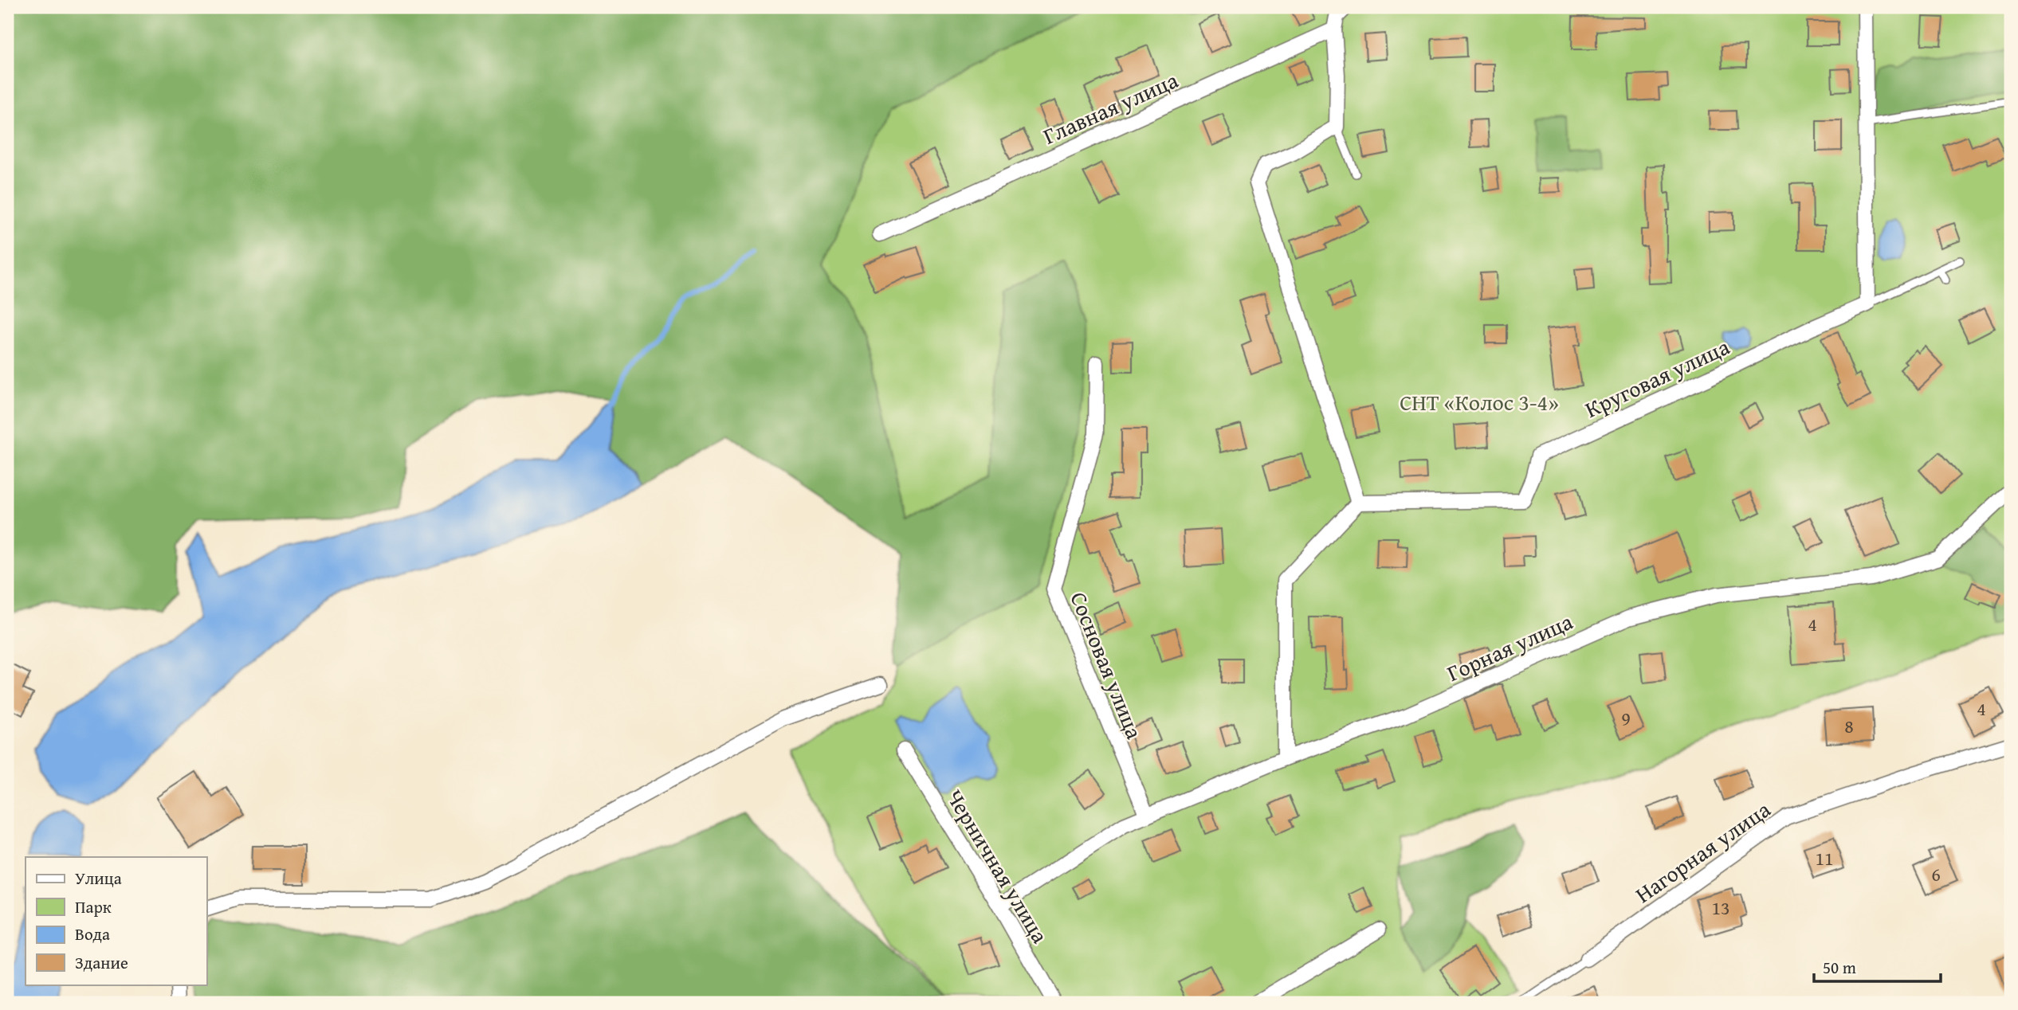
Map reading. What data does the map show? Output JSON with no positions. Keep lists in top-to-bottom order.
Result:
{
  "streets": {
    "street": [
      "Главная улица",
      "Круговая улица",
      "Горная улица",
      "Сосновая улица",
      "Нагорная улица",
      "Черничная улица"
    ]
  },
  "crossings": [
    ["Горная улица", "Сосновая улица"],
    ["Горная улица", "Черничная улица"]
  ],
  "parks": ["СНТ «Колос 3-4»"],
  "house_numbers": [
    "4",
    "4",
    "9",
    "8",
    "11",
    "6",
    "13"
  ],
  "legend": [
    "Улица",
    "Парк",
    "Вода",
    "Здание"
  ],
  "scale_bar": "50 m"
}
